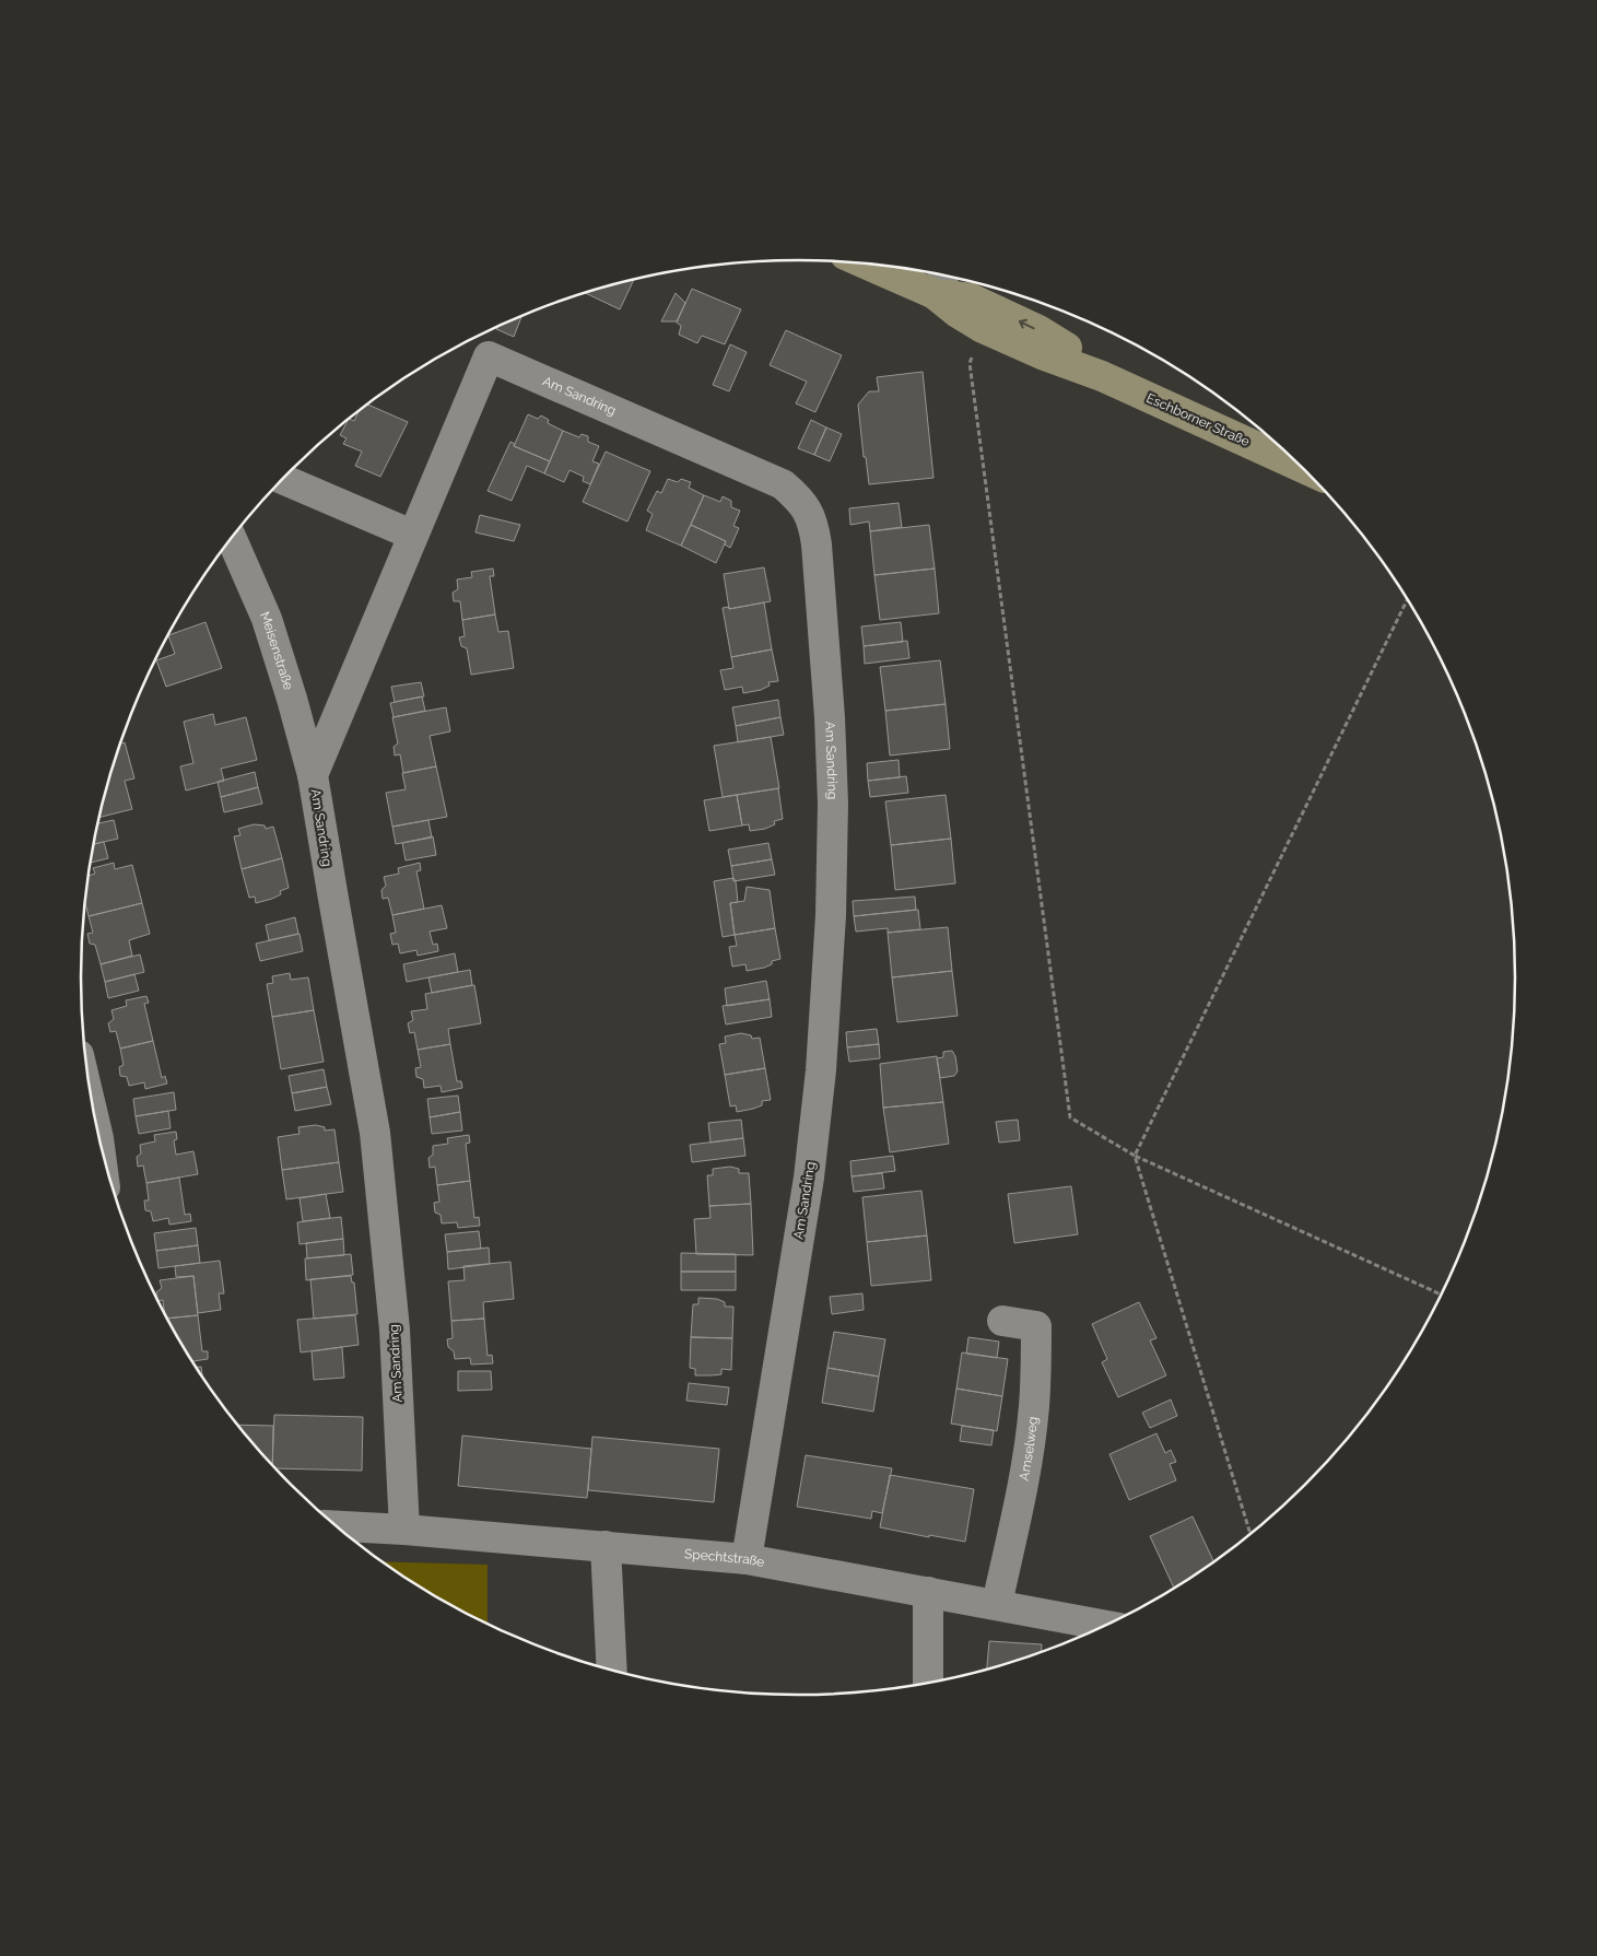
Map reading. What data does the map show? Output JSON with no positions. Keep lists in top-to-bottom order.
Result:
{
  "streets": {
    "street": [
      "Am Sandring",
      "Eschborner Straße",
      "Meisenstraße",
      "Amselweg",
      "Spechtstraße"
    ]
  },
  "crossings": [
    ["Am Sandring", "Meisenstraße"],
    ["Am Sandring", "Spechtstraße"],
    ["Amselweg", "Spechtstraße"]
  ]
}
